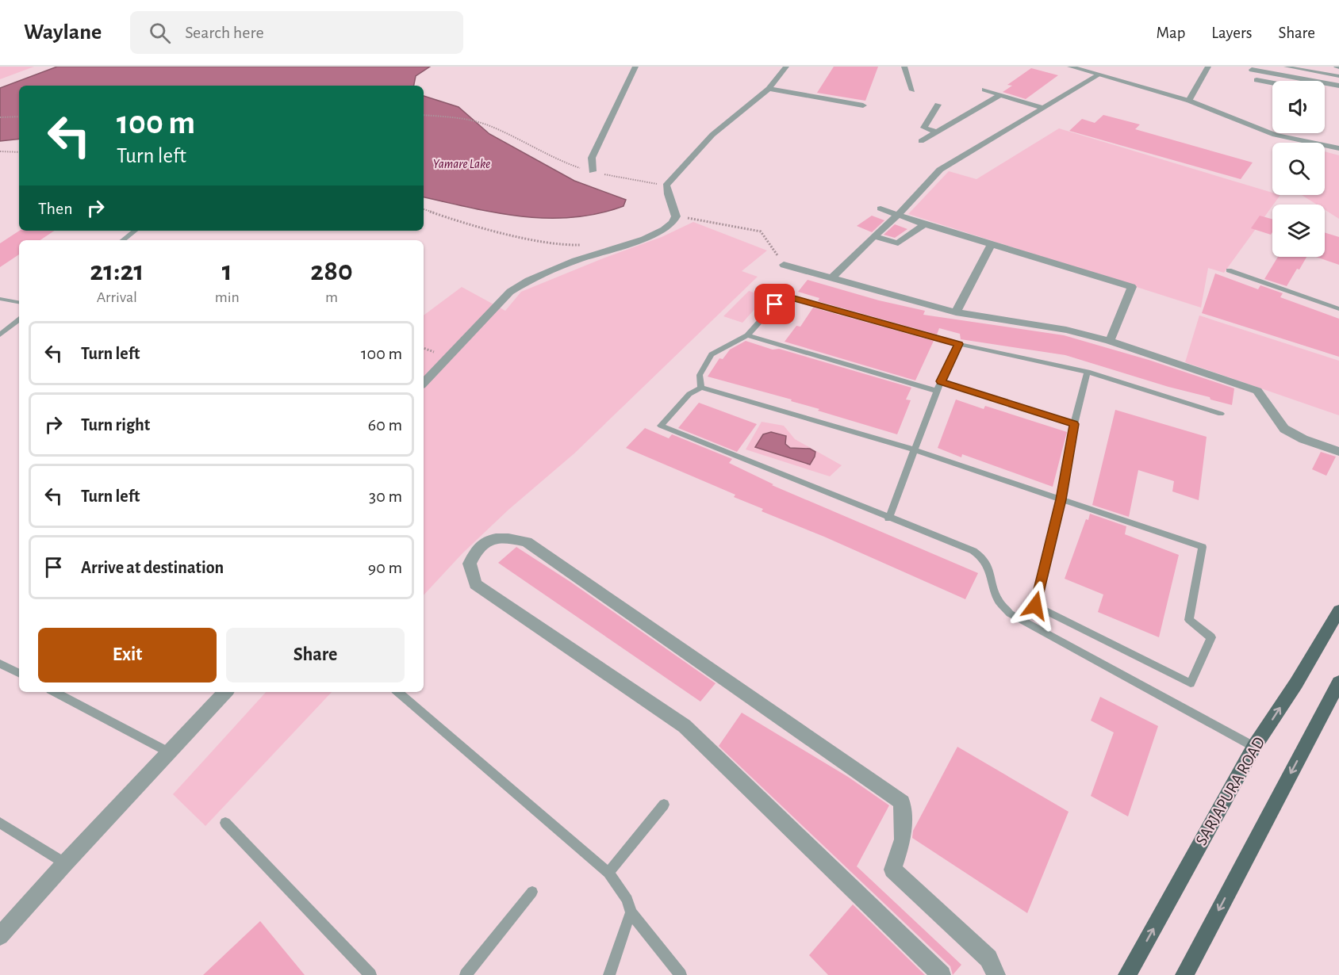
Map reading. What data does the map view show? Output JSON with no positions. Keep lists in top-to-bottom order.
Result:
{
  "streets": {
    "main road": ["SARJAPURA ROAD"]
  },
  "water": ["Yamare Lake"],
  "page": {
    "header": "Waylane",
    "search": "Search here",
    "nav": ["Map", "Layers", "Share"],
    "turn": ["100 m", "Turn left"],
    "then": "Then",
    "eta": [
      "21:21",
      "Arrival",
      "1",
      "min",
      "280",
      "m"
    ],
    "list": [
      {
        "name": "Turn left",
        "value": "100 m"
      },
      {
        "name": "Turn right",
        "value": "60 m"
      },
      {
        "name": "Turn left",
        "value": "30 m"
      },
      {
        "name": "Arrive at destination",
        "value": "90 m"
      }
    ],
    "buttons": ["Exit", "Share"]
  }
}
